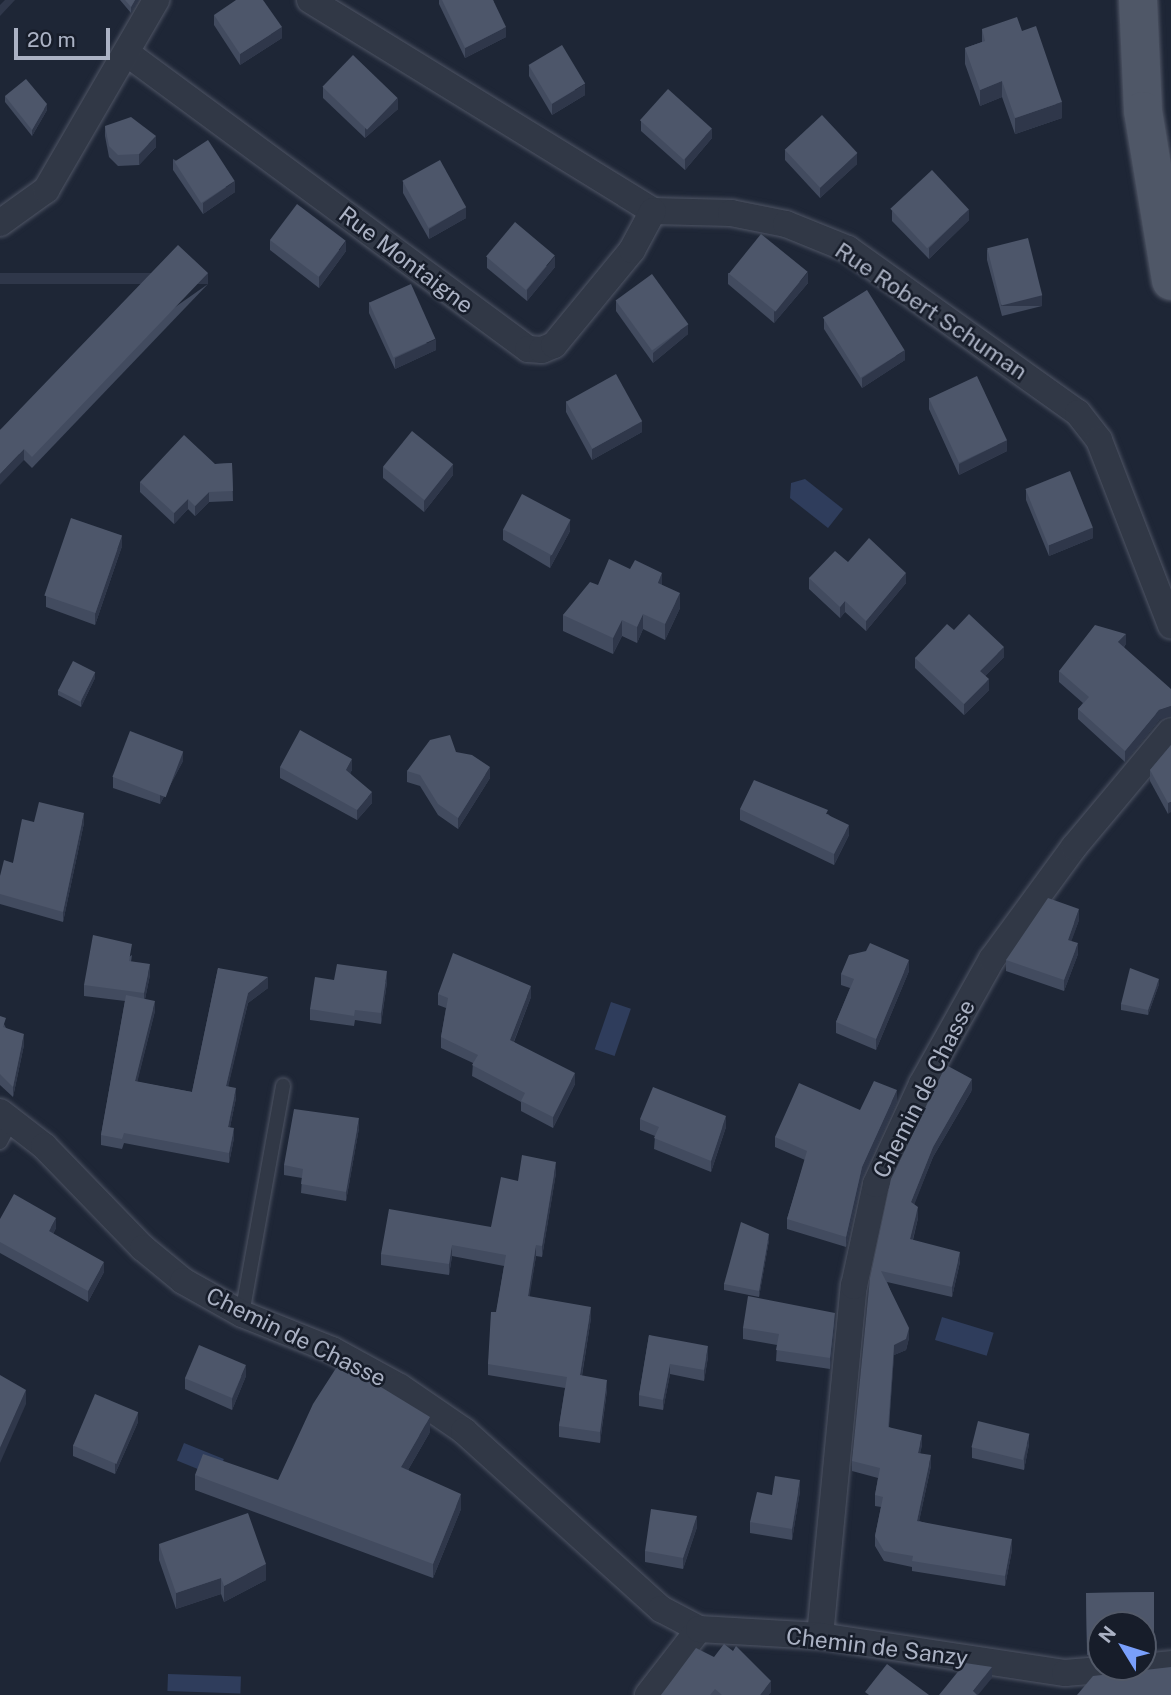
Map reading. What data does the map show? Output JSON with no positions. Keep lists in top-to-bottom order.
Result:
{
  "streets": {
    "street": [
      "Rue Montaigne",
      "Rue Robert Schuman",
      "Chemin de Chasse",
      "Chemin de Sanzy"
    ]
  },
  "crossings": [
    ["Rue Montaigne", "Rue Robert Schuman"],
    ["Chemin de Chasse", "Chemin de Sanzy"]
  ],
  "scale_bar": "20 m",
  "north": "top left"
}
